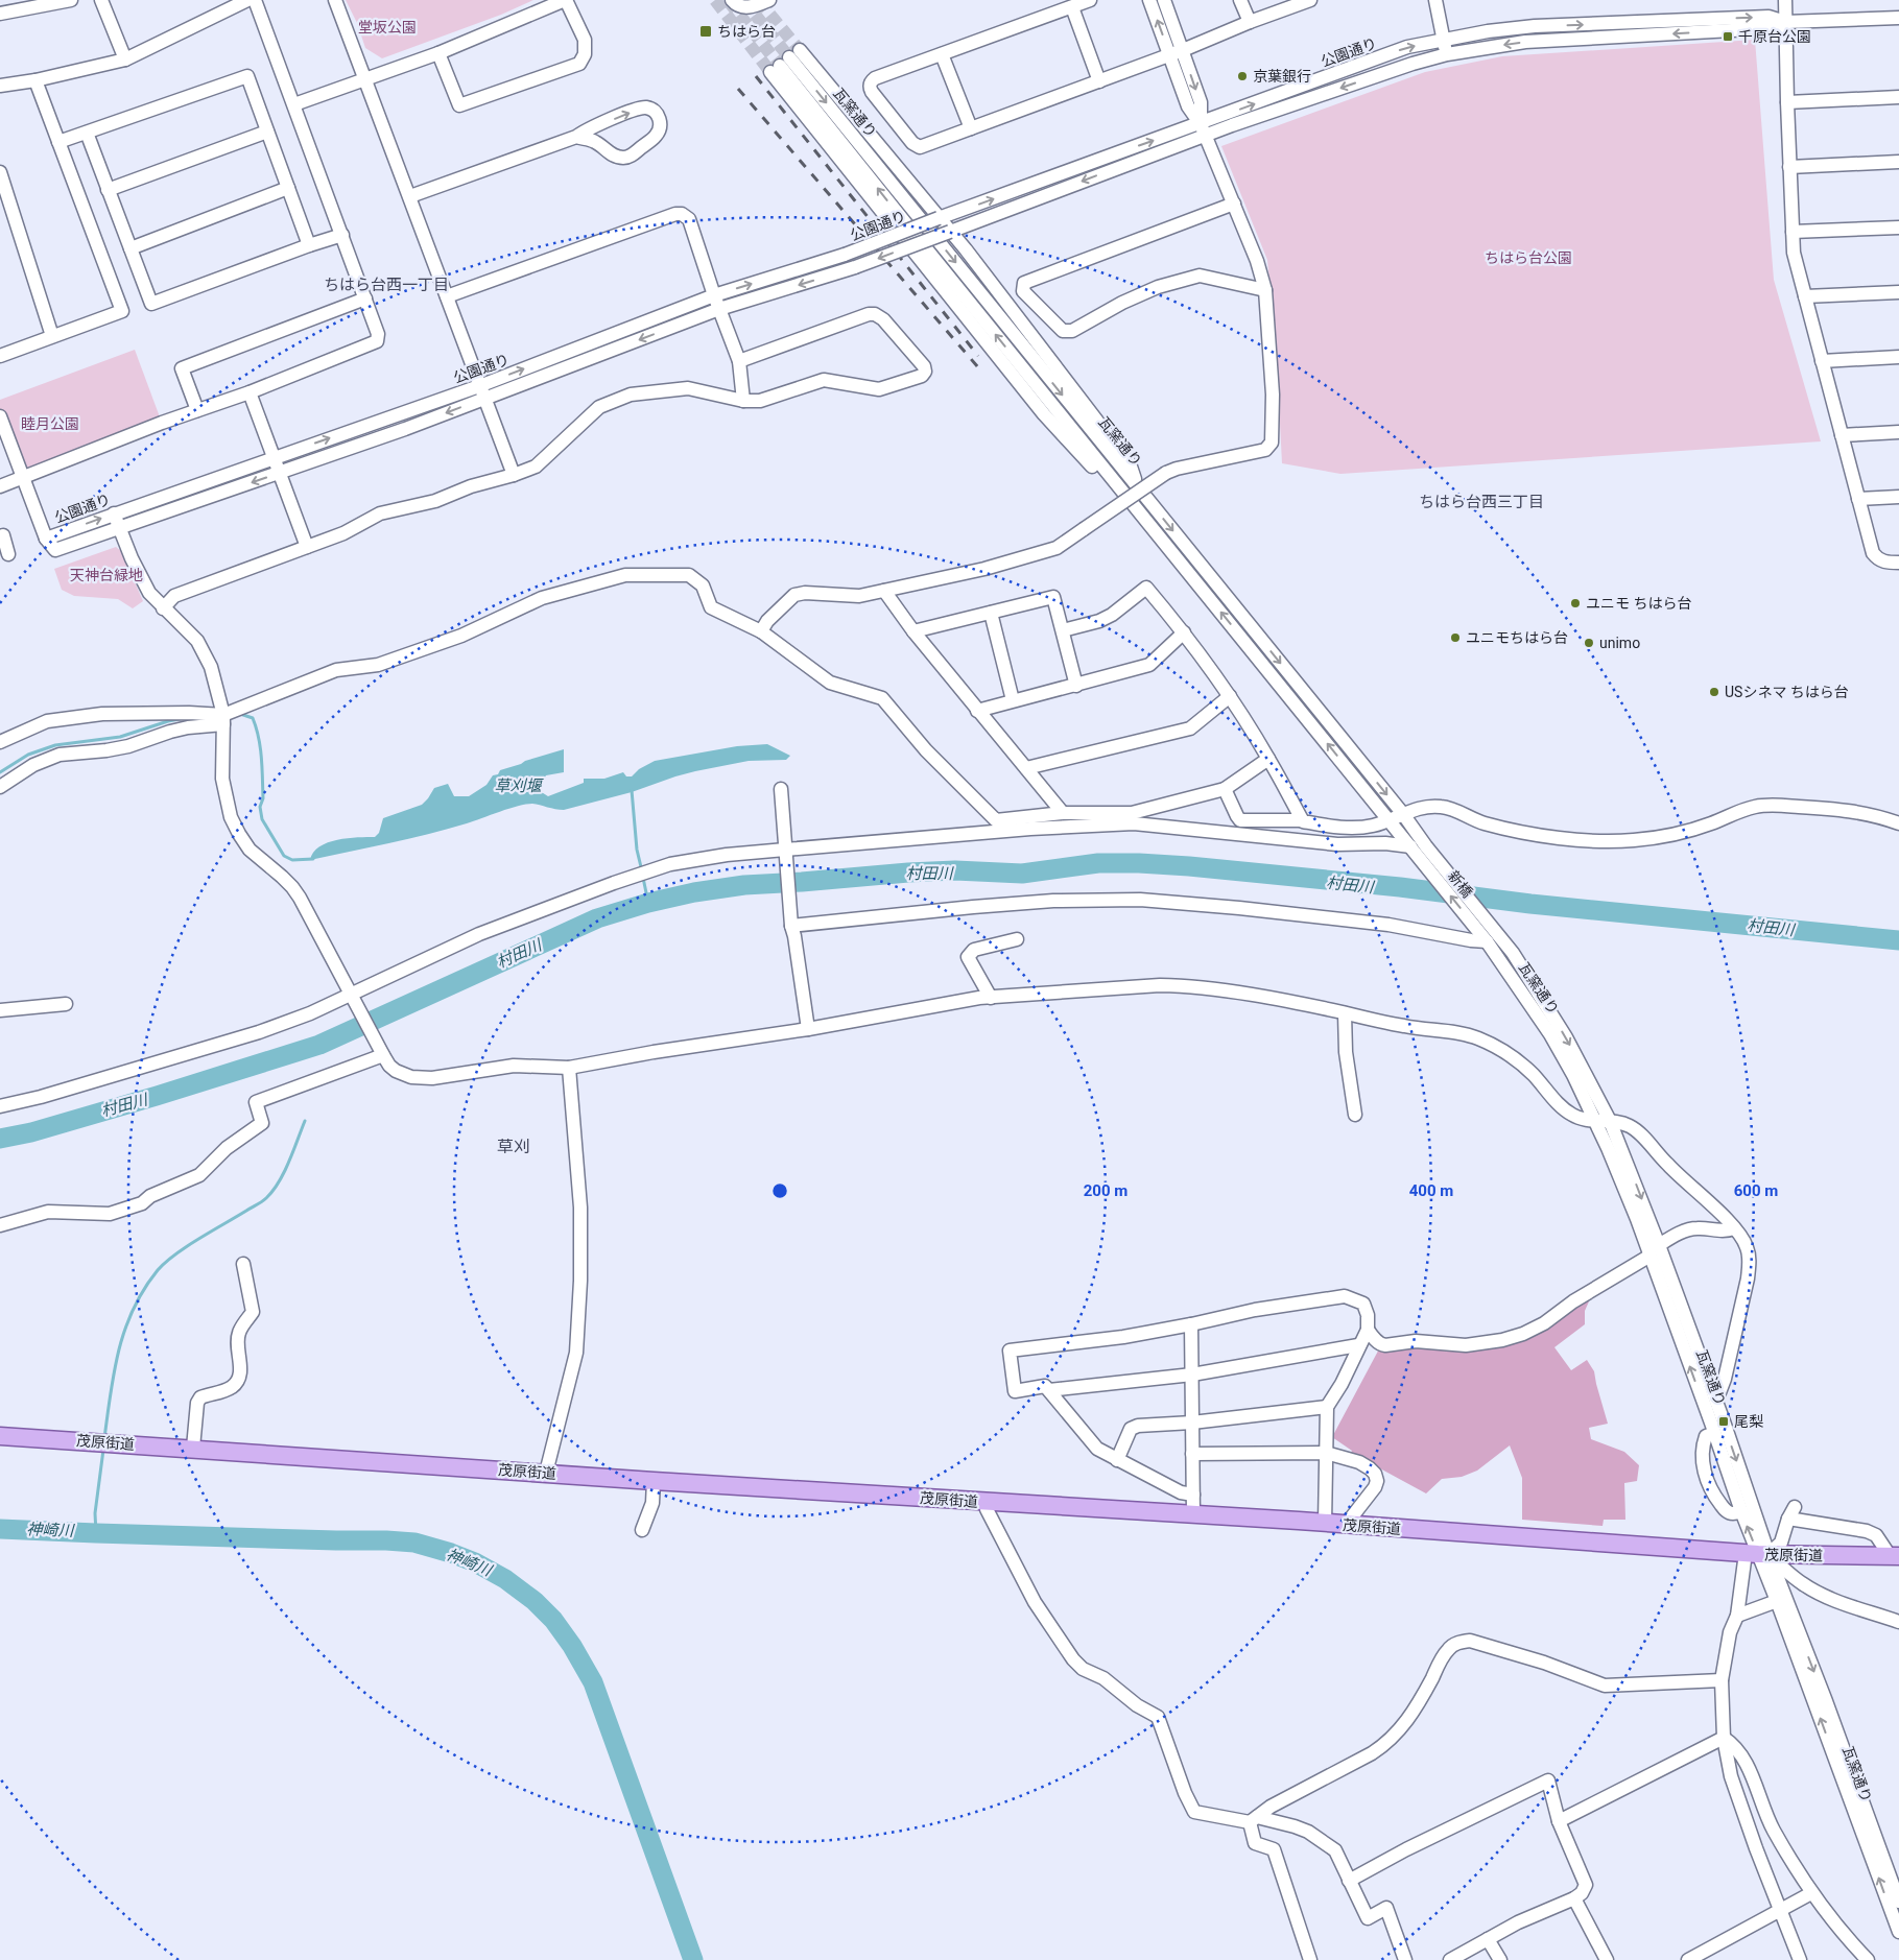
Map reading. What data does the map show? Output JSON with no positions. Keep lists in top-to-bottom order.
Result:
{
  "streets": {
    "main road": ["茂原街道"],
    "street": ["公園通り", "瓦窯通り", "新橋"]
  },
  "crossings": [
    ["瓦窯通り", "新橋"],
    ["瓦窯通り", "茂原街道"]
  ],
  "districts": ["ちはら台西一丁目", "ちはら台西三丁目", "草刈"],
  "water": ["草刈堰", "村田川", "神崎川"],
  "parks": [
    "堂坂公園",
    "ちはら台公園",
    "睦月公園",
    "天神台緑地"
  ],
  "places": {
    "transit": ["ちはら台", "千原台公園", "尾梨"],
    "other": [
      "京葉銀行",
      "ユニモ ちはら台",
      "ユニモちはら台",
      "unimo",
      "USシネマ ちはら台"
    ]
  },
  "rings": ["200 m", "400 m", "600 m"]
}
